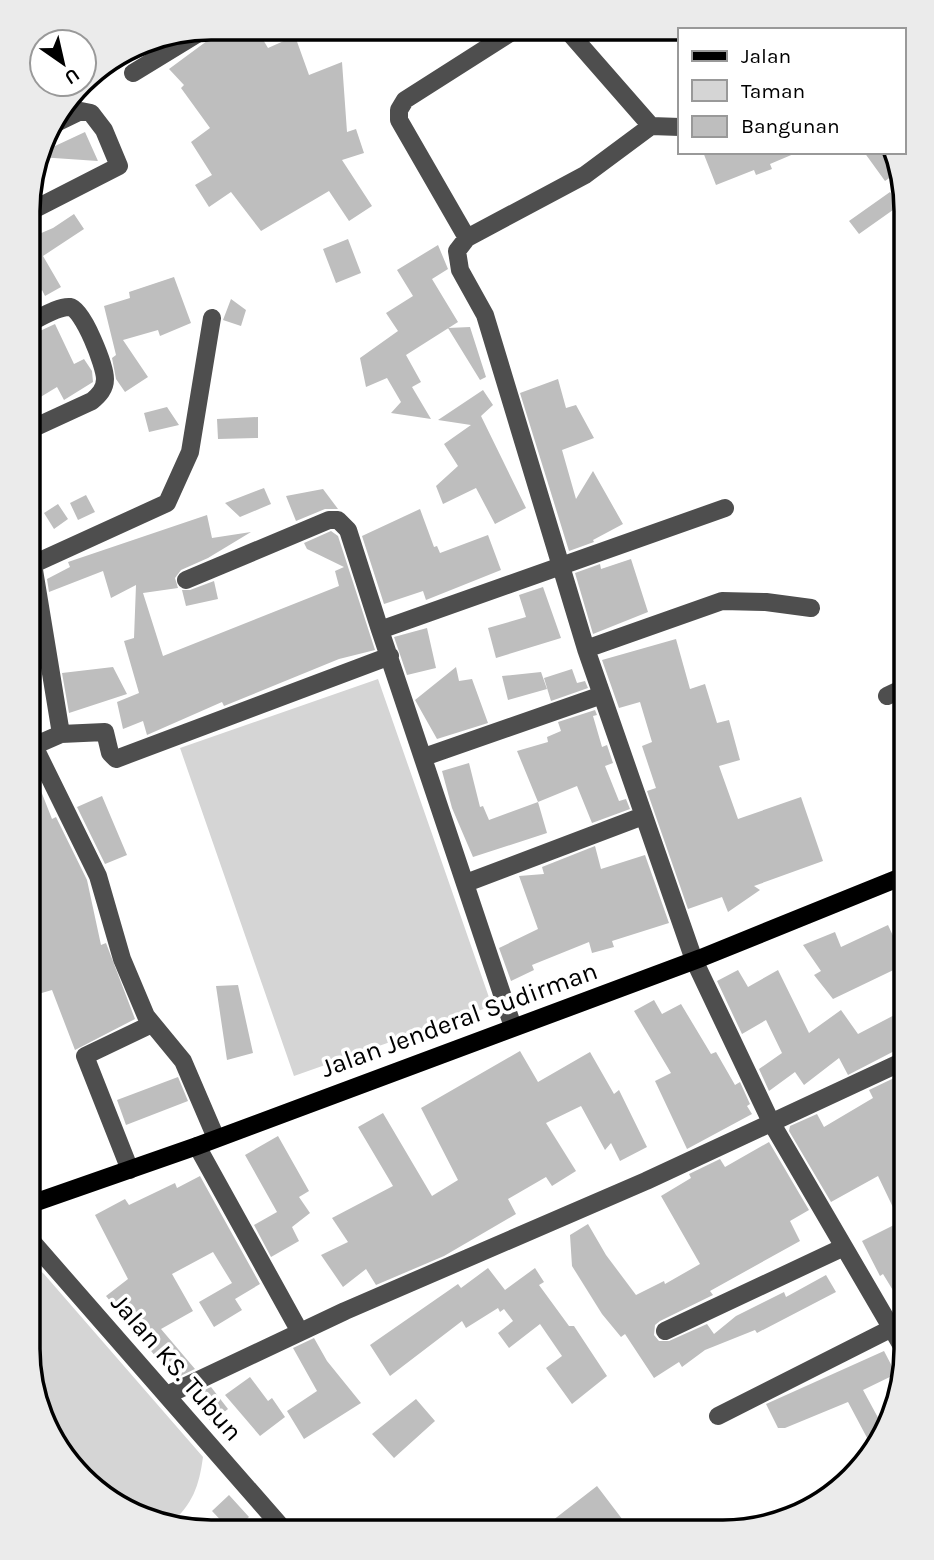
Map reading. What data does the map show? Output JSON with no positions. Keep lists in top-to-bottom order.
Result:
{
  "streets": {
    "main road": ["Jalan Jenderal Sudirman"],
    "street": ["Jalan KS. Tubun"]
  },
  "legend": ["Jalan", "Taman", "Bangunan"],
  "north": "bottom right"
}
